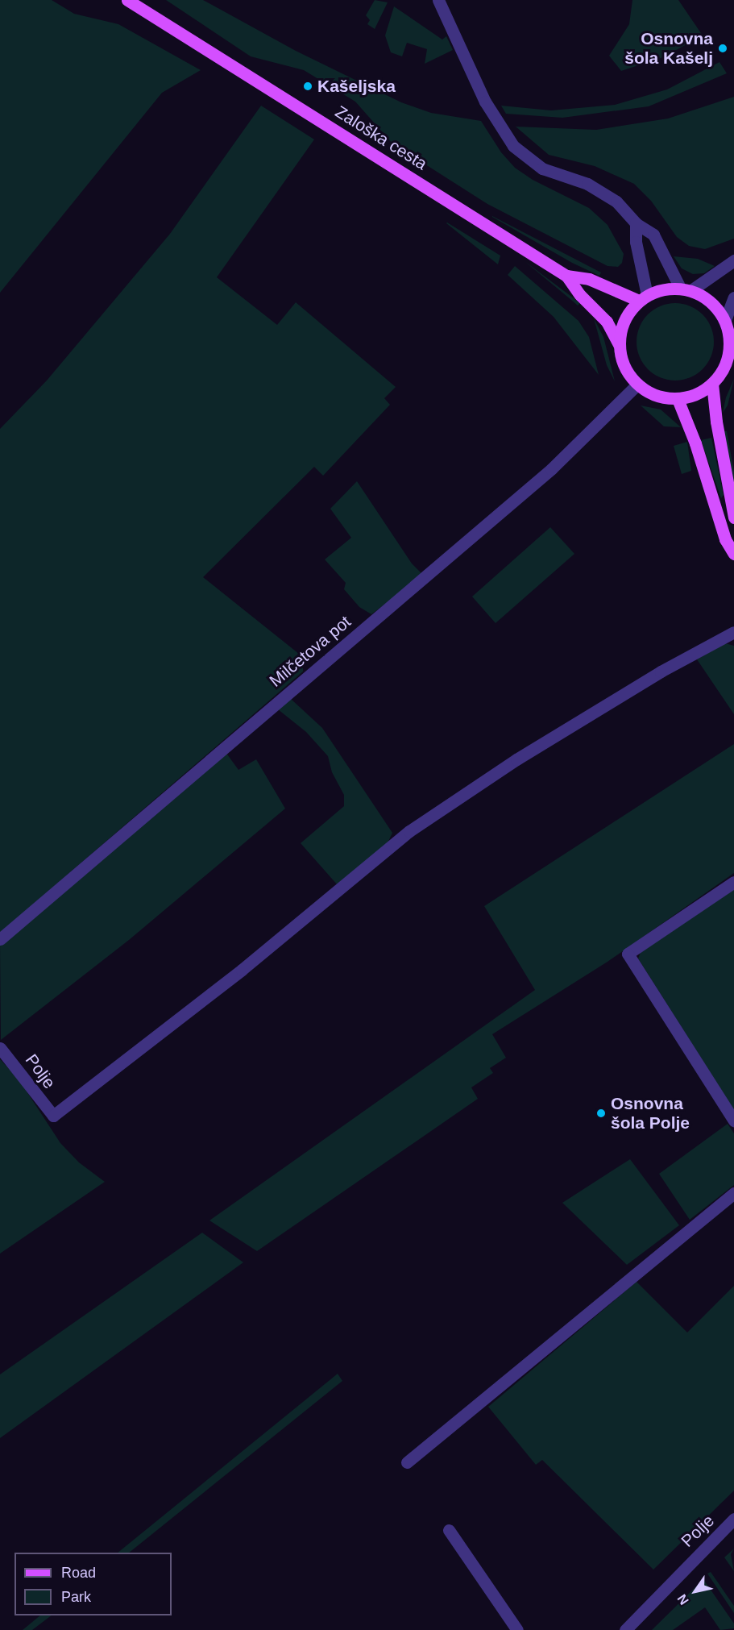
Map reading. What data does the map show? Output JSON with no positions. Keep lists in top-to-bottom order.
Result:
{
  "streets": {
    "main road": ["Zaloška cesta"],
    "street": ["Milčetova pot", "Polje"]
  },
  "crossings": [
    ["Zaloška cesta", "Milčetova pot"]
  ],
  "places": ["Osnovna šola Kašelj", "Kašeljska", "Osnovna šola Polje"],
  "legend": ["Road", "Park"],
  "north": "bottom left"
}
